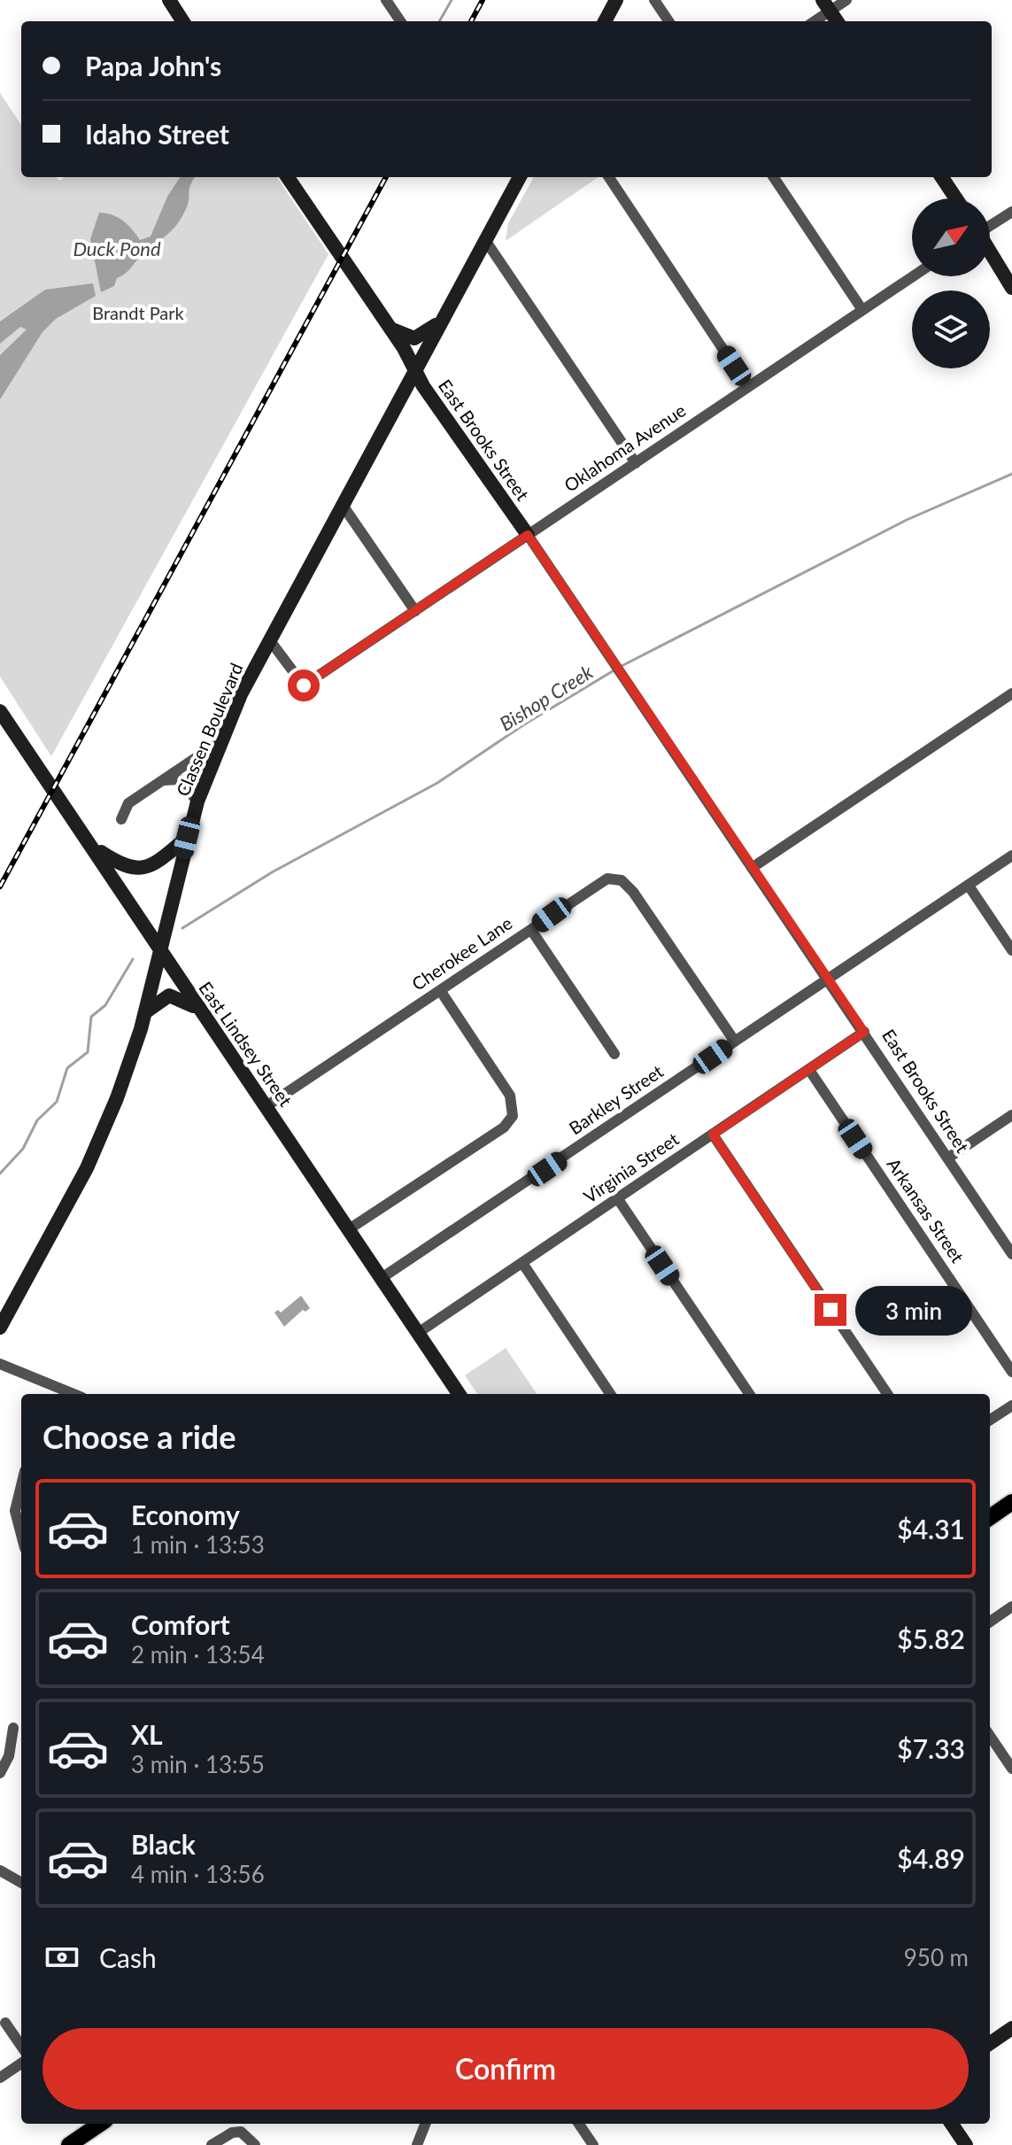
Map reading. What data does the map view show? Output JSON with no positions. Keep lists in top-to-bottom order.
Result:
{
  "streets": {
    "street": [
      "East Brooks Street",
      "Oklahoma Avenue",
      "Classen Boulevard",
      "Cherokee Lane",
      "East Lindsey Street",
      "Barkley Street",
      "Virginia Street",
      "Arkansas Street"
    ]
  },
  "crossings": [
    ["East Brooks Street", "Oklahoma Avenue"],
    ["East Brooks Street", "Classen Boulevard"],
    ["East Brooks Street", "Barkley Street"],
    ["East Brooks Street", "Virginia Street"],
    ["Oklahoma Avenue", "Classen Boulevard"],
    ["Classen Boulevard", "East Lindsey Street"],
    ["Cherokee Lane", "East Lindsey Street"],
    ["Cherokee Lane", "Barkley Street"],
    ["East Lindsey Street", "Barkley Street"],
    ["East Lindsey Street", "Virginia Street"],
    ["Virginia Street", "Arkansas Street"]
  ],
  "water": ["Duck Pond", "Bishop Creek"],
  "parks": ["Brandt Park"],
  "north": "top right",
  "page": {
    "banner": ["Papa John's", "Idaho Street"],
    "bubble": "3 min",
    "heading": "Choose a ride",
    "list": [
      {
        "name": "Economy",
        "note": "1 min · 13:53",
        "value": "$4.31"
      },
      {
        "name": "Comfort",
        "note": "2 min · 13:54",
        "value": "$5.82"
      },
      {
        "name": "XL",
        "note": "3 min · 13:55",
        "value": "$7.33"
      },
      {
        "name": "Black",
        "note": "4 min · 13:56",
        "value": "$4.89"
      }
    ],
    "pay": ["Cash", "950 m"],
    "buttons": "Confirm"
  }
}
